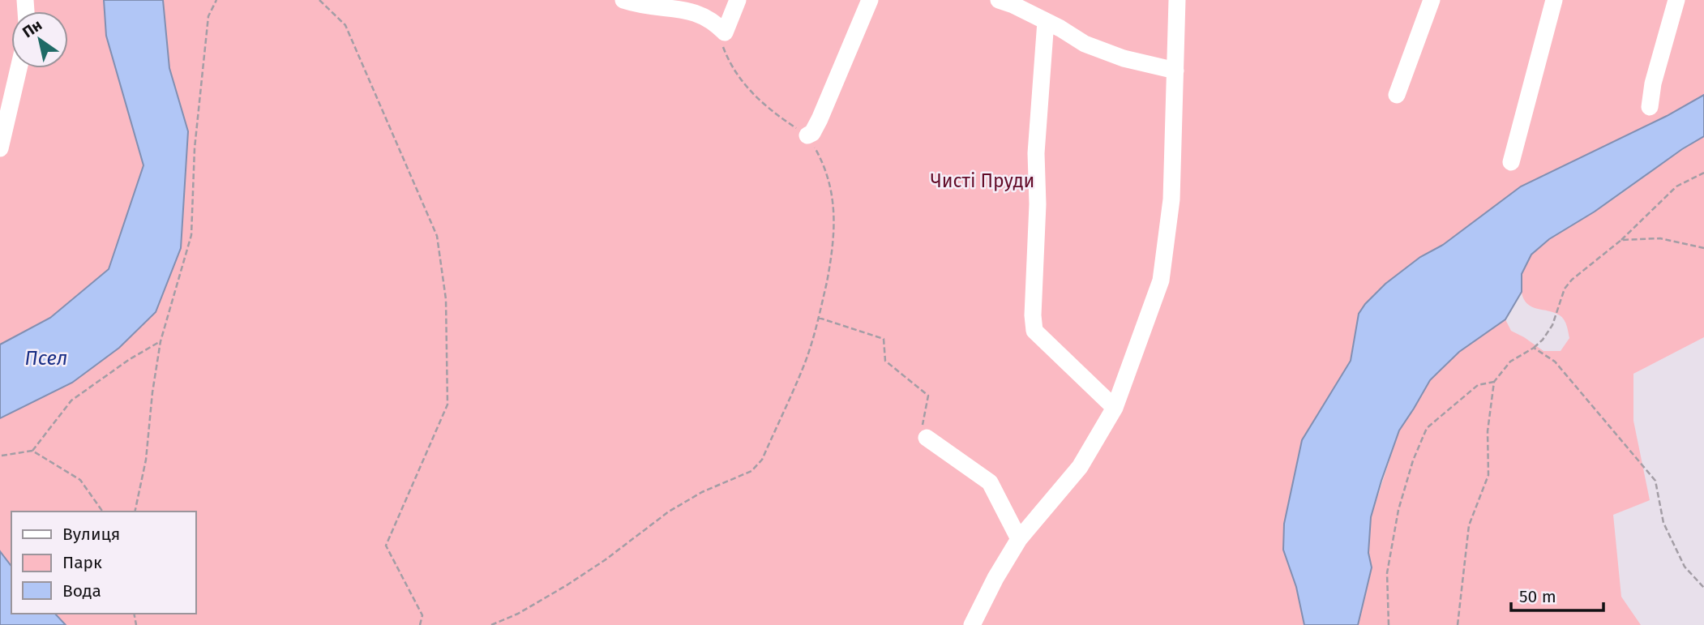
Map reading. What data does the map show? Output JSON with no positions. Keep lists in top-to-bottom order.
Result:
{
  "water": ["Псел"],
  "parks": ["Чисті Пруди"],
  "legend": ["Вулиця", "Парк", "Вода"],
  "scale_bar": "50 m",
  "north": "top left"
}
